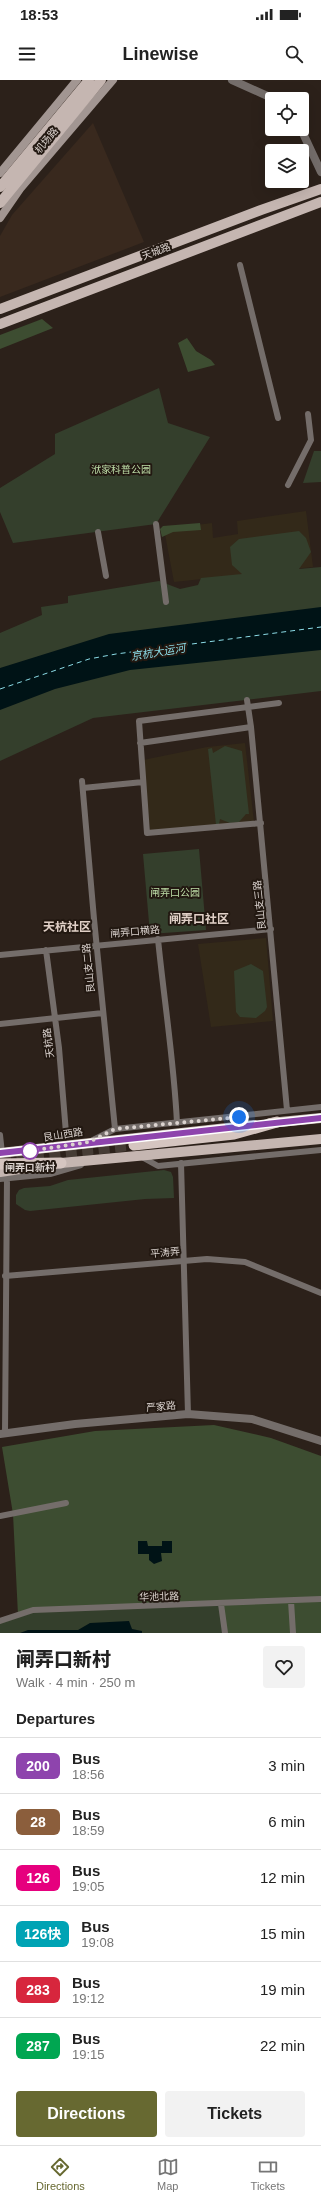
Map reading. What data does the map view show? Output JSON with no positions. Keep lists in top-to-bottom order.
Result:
{
  "streets": {
    "main road": ["机场路", "天城路", "艮山西路"],
    "street": [
      "艮山支三路",
      "闸弄口横路",
      "艮山支二路",
      "天杭路",
      "平涛弄",
      "严家路",
      "华池北路"
    ]
  },
  "crossings": [
    ["艮山支三路", "闸弄口横路"],
    ["闸弄口横路", "艮山支二路"],
    ["闸弄口横路", "天杭路"]
  ],
  "districts": ["闸弄口社区", "天杭社区"],
  "water": ["京杭大运河"],
  "parks": ["洑家科普公园", "闸弄口公园"],
  "places": ["闸弄口新村"],
  "lines": ["bus line 200"],
  "page": {
    "status": "18:53",
    "header": "Linewise",
    "heading": [
      ["闸弄口新村", "Walk · 4 min · 250 m"],
      "Departures"
    ],
    "list": [
      {
        "mark": "200",
        "name": "Bus",
        "note": "18:56",
        "value": "3 min"
      },
      {
        "mark": "28",
        "name": "Bus",
        "note": "18:59",
        "value": "6 min"
      },
      {
        "mark": "126",
        "name": "Bus",
        "note": "19:05",
        "value": "12 min"
      },
      {
        "mark": "126快",
        "name": "Bus",
        "note": "19:08",
        "value": "15 min"
      },
      {
        "mark": "283",
        "name": "Bus",
        "note": "19:12",
        "value": "19 min"
      },
      {
        "mark": "287",
        "name": "Bus",
        "note": "19:15",
        "value": "22 min"
      }
    ],
    "buttons": ["Directions", "Tickets"],
    "tabs": ["Directions", "Map", "Tickets"]
  }
}
